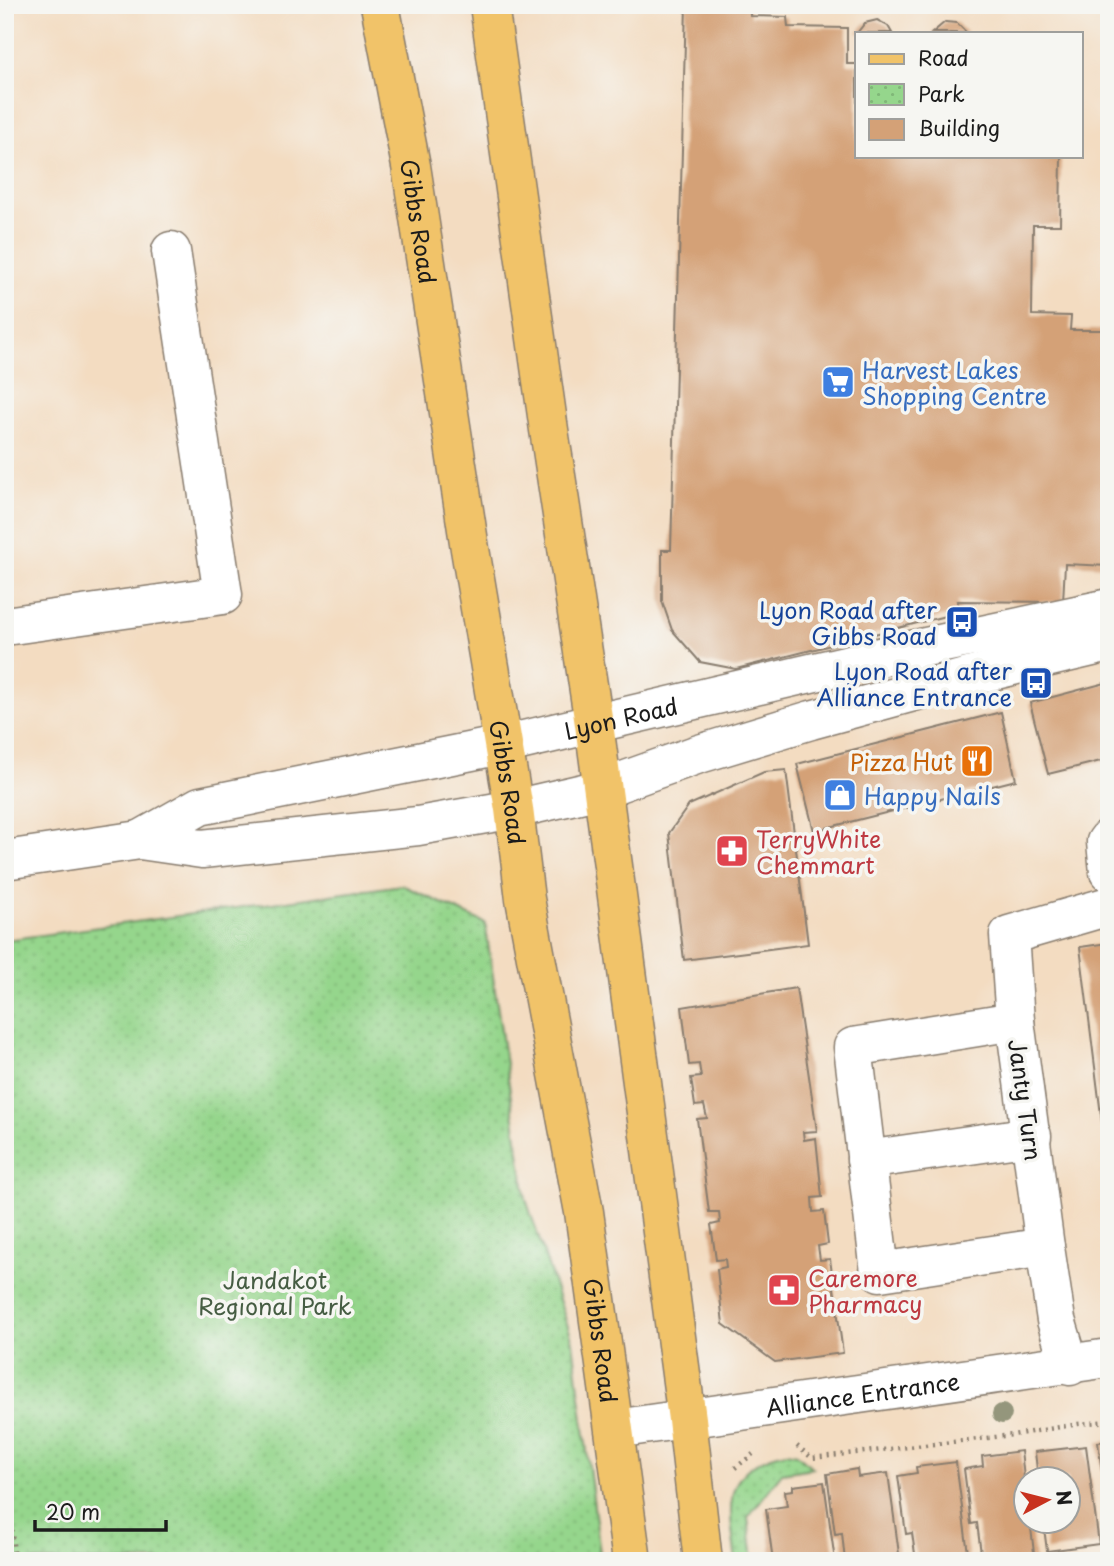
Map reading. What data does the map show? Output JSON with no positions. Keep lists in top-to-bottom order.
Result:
{
  "streets": {
    "main road": ["Gibbs Road"],
    "street": ["Lyon Road", "Janty Turn", "Alliance Entrance"]
  },
  "crossings": [
    ["Gibbs Road", "Lyon Road"],
    ["Gibbs Road", "Alliance Entrance"],
    ["Janty Turn", "Alliance Entrance"]
  ],
  "parks": ["Jandakot Regional Park"],
  "places": {
    "supermarket": ["Harvest Lakes Shopping Centre"],
    "bus stop": ["Lyon Road after Gibbs Road", "Lyon Road after Alliance Entrance"],
    "restaurant": ["Pizza Hut"],
    "shop": ["Happy Nails"],
    "pharmacy": ["TerryWhite Chemmart", "Caremore Pharmacy"]
  },
  "legend": ["Road", "Park", "Building"],
  "scale_bar": "20 m",
  "north": "right"
}
